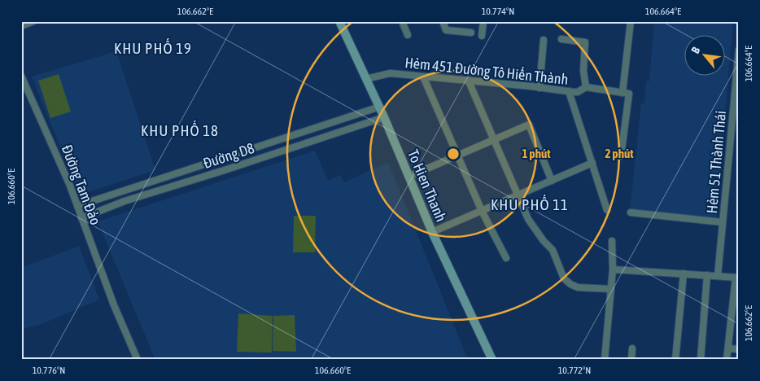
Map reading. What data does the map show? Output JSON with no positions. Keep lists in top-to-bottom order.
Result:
{
  "streets": {
    "main road": ["To Hien Thanh"],
    "street": [
      "Hẻm 451 Đường Tô Hiến Thành",
      "Đường D8",
      "Hẻm 51 Thành Thái",
      "Đường Tam Đảo"
    ]
  },
  "crossings": [
    ["Hẻm 451 Đường Tô Hiến Thành", "To Hien Thanh"],
    ["Đường D8", "Đường Tam Đảo"],
    ["Đường D8", "To Hien Thanh"]
  ],
  "districts": ["KHU PHỐ 19", "KHU PHỐ 18", "KHU PHỐ 11"],
  "north": "top left",
  "coordinates": [
    "106.662°E",
    "10.774°N",
    "106.664°E",
    "106.660°E",
    "10.776°N",
    "10.772°N"
  ],
  "rings": ["1 phút", "2 phút"]
}
